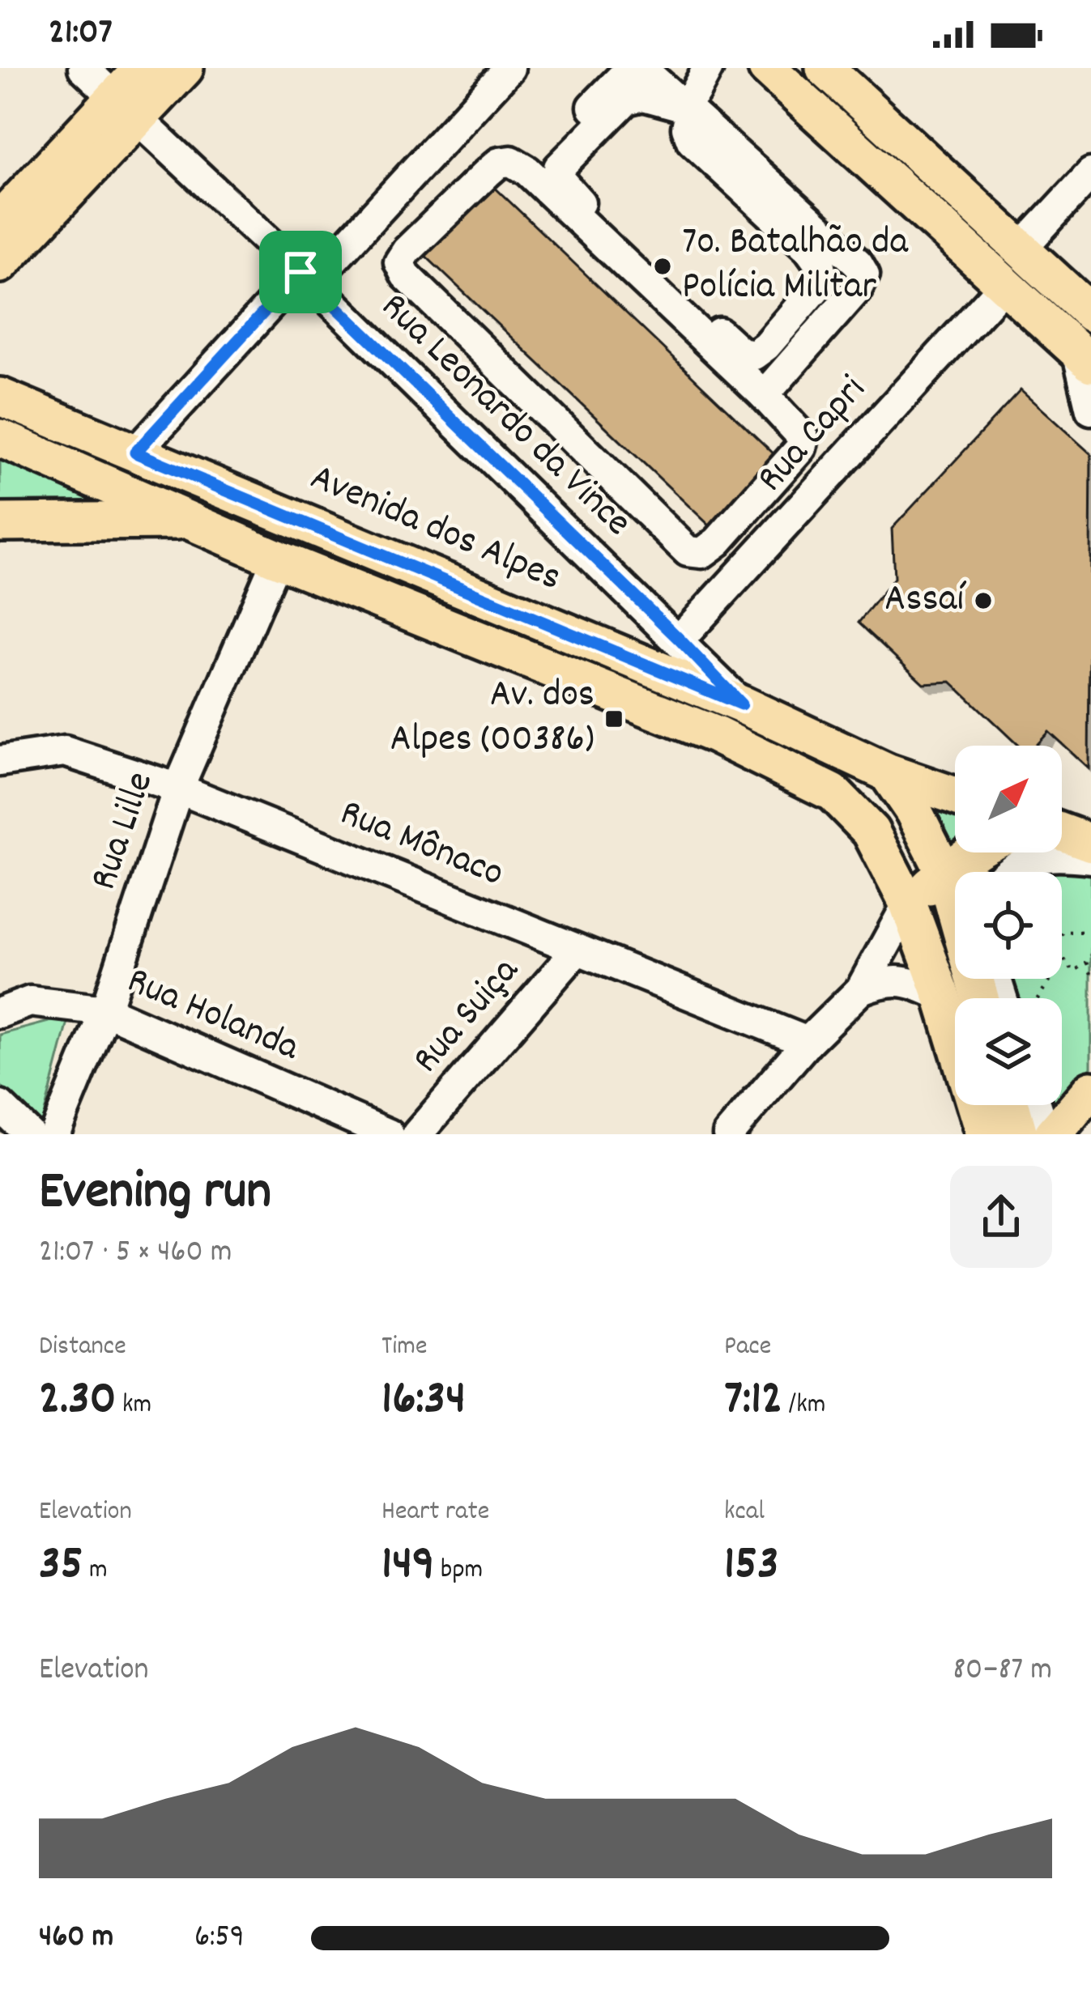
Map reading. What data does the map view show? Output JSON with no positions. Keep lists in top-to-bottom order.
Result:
{
  "streets": {
    "main road": ["Avenida dos Alpes"],
    "street": [
      "Rua Leonardo da Vince",
      "Rua Capri",
      "Rua Lille",
      "Rua Mônaco",
      "Rua Holanda",
      "Rua Suiça"
    ]
  },
  "crossings": [
    ["Rua Leonardo da Vince", "Rua Capri"],
    ["Rua Leonardo da Vince", "Avenida dos Alpes"],
    ["Rua Lille", "Rua Mônaco"],
    ["Rua Lille", "Rua Holanda"],
    ["Rua Mônaco", "Rua Suiça"]
  ],
  "places": {
    "other": ["7o. Batalhão da Polícia Militar", "Assaí"],
    "transit": ["Av. dos Alpes (00386)"]
  },
  "north": "top right",
  "page": {
    "status": "21:07",
    "heading": ["Evening run", "21:07 · 5 × 460 m"],
    "stats": [
      ["Distance", "2.30 km"],
      ["Time", "16:34"],
      ["Pace", "7:12 /km"],
      ["Elevation", "35 m"],
      ["Heart rate", "149 bpm"],
      ["kcal", "153"]
    ],
    "chart": ["Elevation", "80–87 m"],
    "list": [
      {
        "name": "460 m",
        "note": "6:59"
      }
    ]
  }
}
